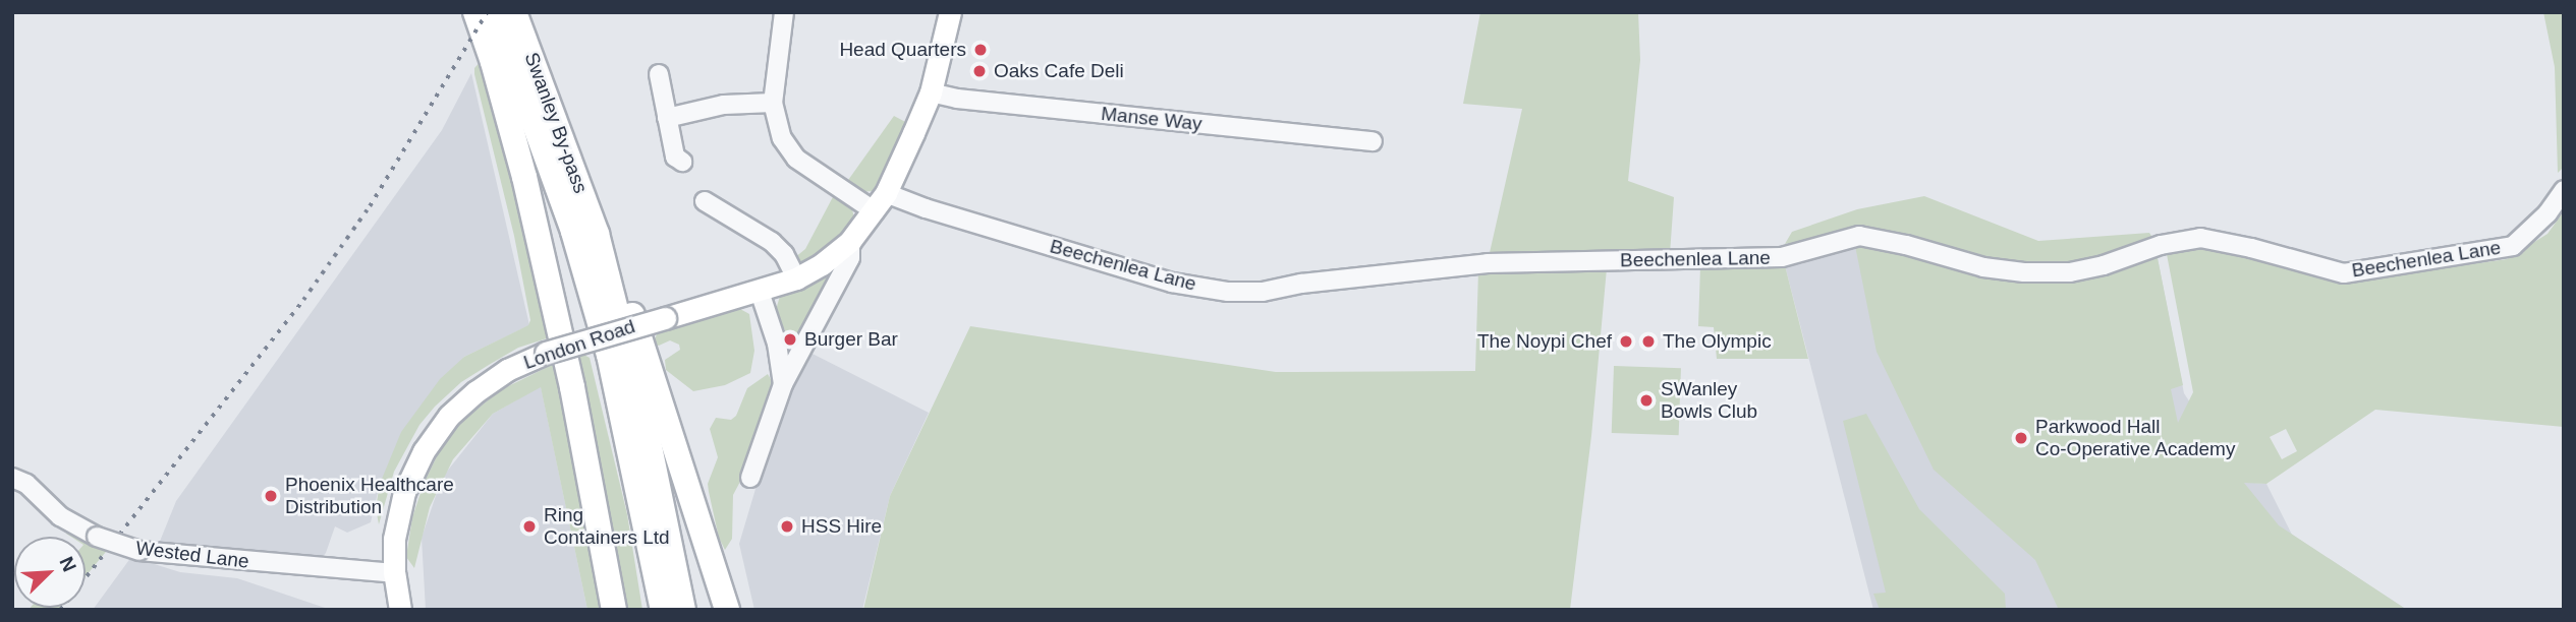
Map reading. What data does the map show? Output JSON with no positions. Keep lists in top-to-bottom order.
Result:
{
  "streets": {
    "highway": ["Swanley By-pass"],
    "main road": ["London Road"],
    "street": ["Manse Way", "Beechenlea Lane", "Wested Lane"]
  },
  "crossings": [
    ["Manse Way", "London Road"],
    ["Beechenlea Lane", "London Road"],
    ["London Road", "Wested Lane"]
  ],
  "places": [
    "Head Quarters",
    "Oaks Cafe Deli",
    "Burger Bar",
    "The Noypi Chef",
    "The Olympic",
    "SWanley Bowls Club",
    "Parkwood Hall Co-Operative Academy",
    "Phoenix Healthcare Distribution",
    "Ring Containers Ltd",
    "HSS Hire"
  ],
  "north": "top right"
}
